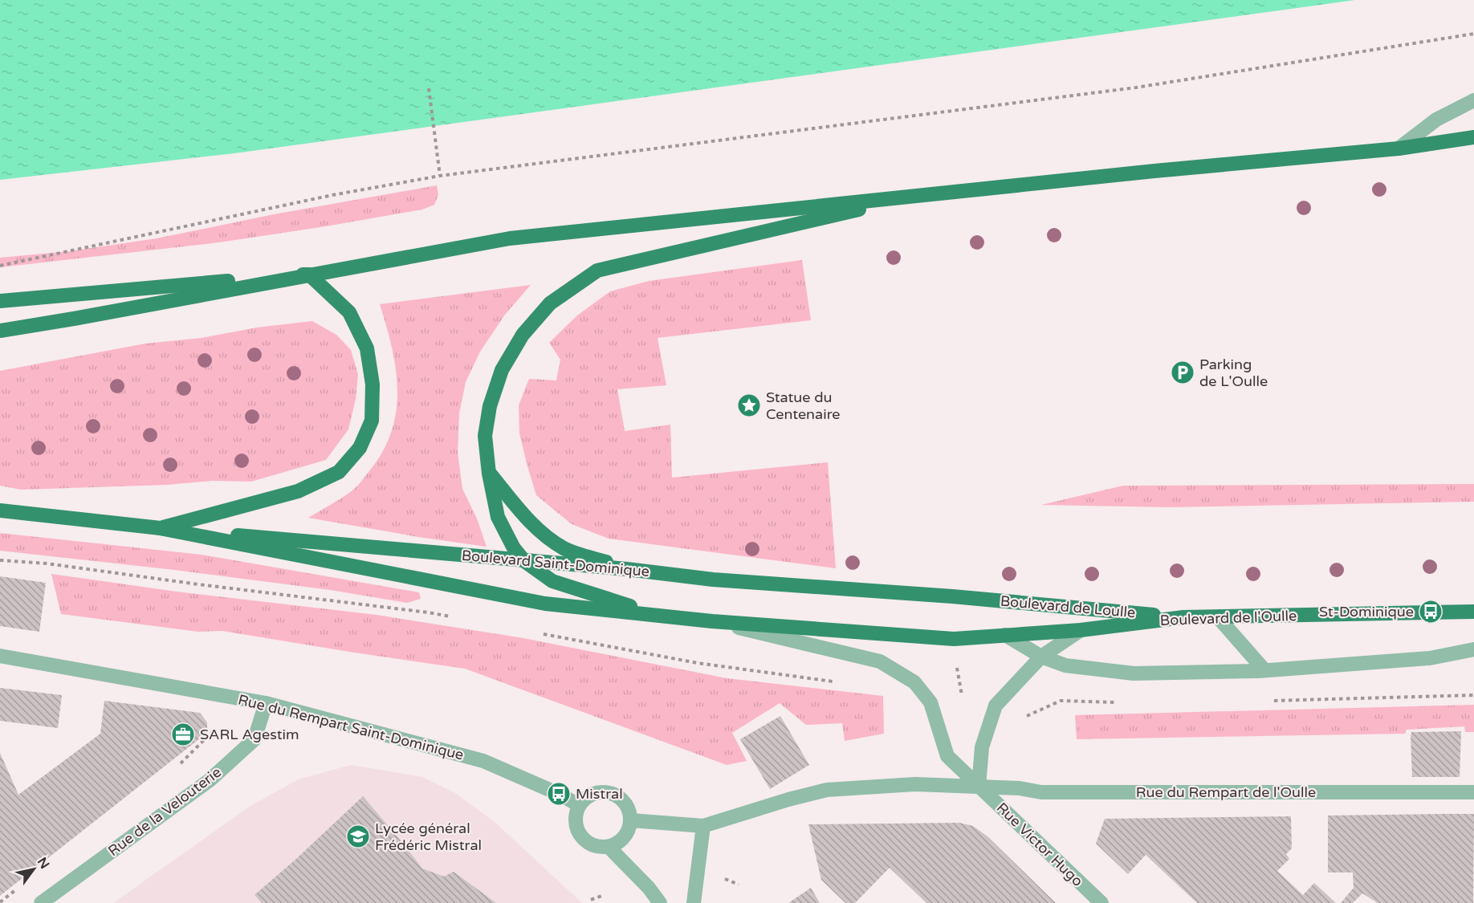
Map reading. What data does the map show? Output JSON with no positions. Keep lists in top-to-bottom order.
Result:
{
  "streets": {
    "main road": ["Boulevard Saint-Dominique", "Boulevard de Loulle", "Boulevard de l'Oulle"],
    "street": [
      "Rue du Rempart Saint-Dominique",
      "Rue du Rempart de l'Oulle",
      "Rue de la Velouterie",
      "Rue Victor Hugo"
    ]
  },
  "crossings": [
    ["Boulevard Saint-Dominique", "Boulevard de Loulle"],
    ["Boulevard Saint-Dominique", "Boulevard de l'Oulle"],
    ["Boulevard Saint-Dominique", "Rue Victor Hugo"],
    ["Boulevard de Loulle", "Boulevard de l'Oulle"],
    ["Rue du Rempart Saint-Dominique", "Rue de la Velouterie"],
    ["Rue du Rempart de l'Oulle", "Rue Victor Hugo"]
  ],
  "places": {
    "parking": ["Parking de L'Oulle"],
    "place": ["Statue du Centenaire"],
    "bus stop": ["St-Dominique", "Mistral"],
    "office": ["SARL Agestim"],
    "school or university": ["Lycée général Frédéric Mistral"]
  },
  "north": "top right"
}
